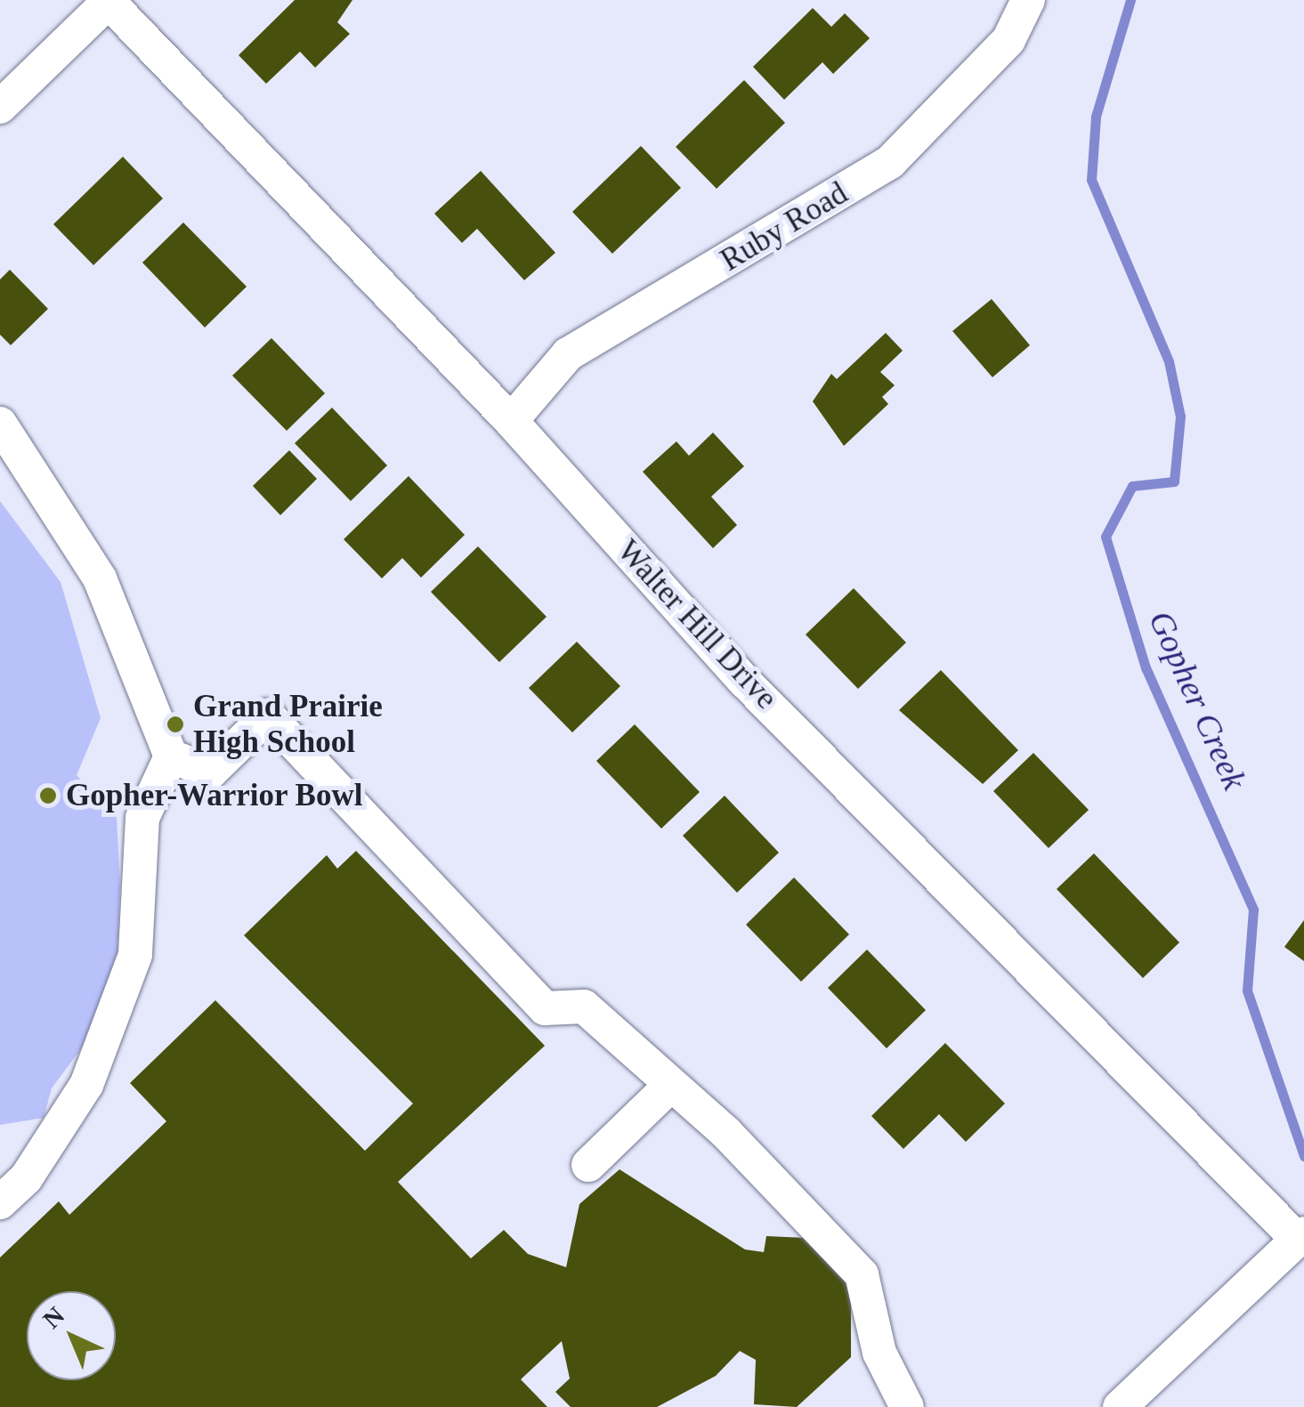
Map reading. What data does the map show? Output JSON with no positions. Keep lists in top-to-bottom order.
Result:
{
  "streets": {
    "street": ["Ruby Road", "Walter Hill Drive"]
  },
  "crossings": [
    ["Ruby Road", "Walter Hill Drive"]
  ],
  "water": ["Gopher Creek"],
  "places": ["Grand Prairie High School", "Gopher-Warrior Bowl"],
  "north": "top left"
}
